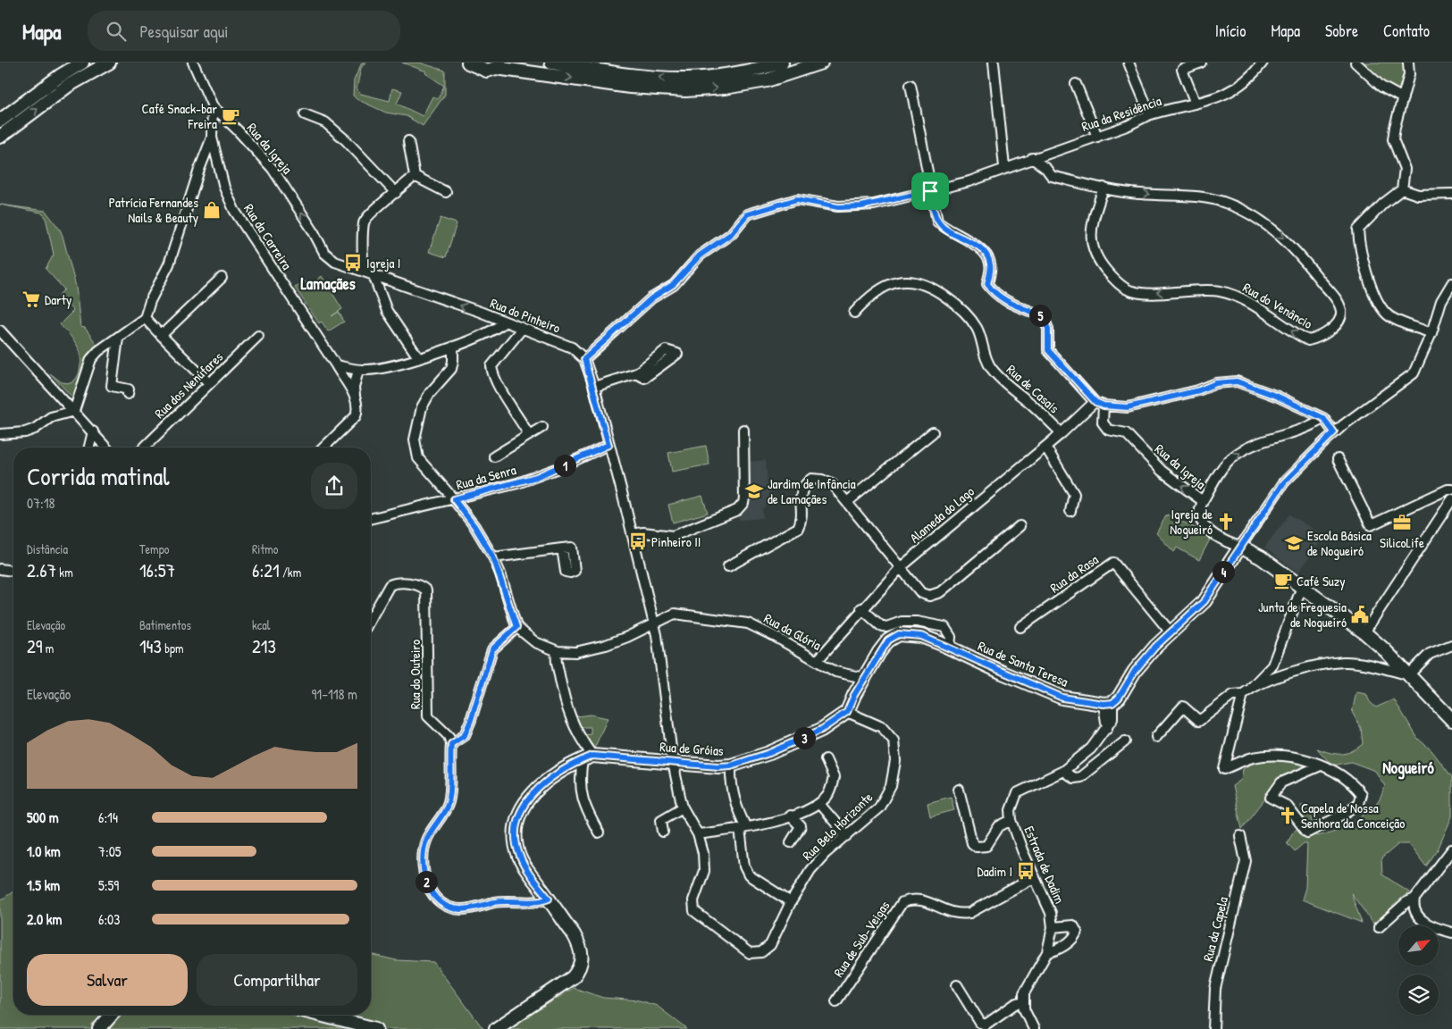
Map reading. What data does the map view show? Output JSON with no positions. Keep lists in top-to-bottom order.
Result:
{
  "streets": {
    "street": [
      "Rua da Residência",
      "Rua da Igreja",
      "Rua da Carreira",
      "Rua do Venâncio",
      "Rua do Pinheiro",
      "Rua dos Nenúfares",
      "Rua de Casais",
      "Rua da Senra",
      "Alameda do Lago",
      "Rua da Rasa",
      "Rua da Glória",
      "Rua de Santa Teresa",
      "Rua do Outeiro",
      "Rua de Gróias",
      "Rua Belo Horizonte",
      "Estrada de Dadim",
      "Rua da Capela",
      "Rua de Sub-Veigas"
    ]
  },
  "crossings": [
    ["Rua da Residência", "Rua do Venâncio"],
    ["Rua da Residência", "Rua do Pinheiro"],
    ["Rua da Igreja", "Rua do Pinheiro"],
    ["Rua da Igreja", "Alameda do Lago"],
    ["Rua de Casais", "Alameda do Lago"],
    ["Rua da Senra", "Rua Belo Horizonte"],
    ["Alameda do Lago", "Rua da Glória"],
    ["Rua da Glória", "Rua de Gróias"],
    ["Rua da Glória", "Rua Belo Horizonte"],
    ["Rua de Santa Teresa", "Rua de Gróias"],
    ["Rua de Santa Teresa", "Estrada de Dadim"],
    ["Rua de Gróias", "Rua Belo Horizonte"],
    ["Estrada de Dadim", "Rua de Sub-Veigas"]
  ],
  "one_way": ["Rua da Igreja", "Rua do Pinheiro"],
  "districts": ["Lamaçães", "Nogueiró"],
  "places": {
    "cafe": ["Café Snack-bar Freira", "Café Suzy"],
    "shop": ["Patrícia Fernandes Nails & Beauty"],
    "bus stop": ["Igreja I", "Pinheiro II", "Dadim I"],
    "supermarket": ["Darty"],
    "school or university": ["Jardim de Infância de Lamaçães", "Escola Básica de Nogueiró"],
    "church": ["Igreja de Nogueiró", "Capela de Nossa Senhora da Conceição"],
    "office": ["SilicoLife"],
    "public building": ["Junta de Freguesia de Nogueiró"]
  },
  "north": "top right",
  "page": {
    "header": "Mapa",
    "search": "Pesquisar aqui",
    "nav": [
      "Início",
      "Mapa",
      "Sobre",
      "Contato"
    ],
    "pins": [
      "5",
      "1",
      "4",
      "3",
      "2"
    ],
    "heading": ["Corrida matinal", "07:18"],
    "stats": [
      ["Distância", "2.67 km"],
      ["Tempo", "16:57"],
      ["Ritmo", "6:21 /km"],
      ["Elevação", "29 m"],
      ["Batimentos", "143 bpm"],
      ["kcal", "213"]
    ],
    "chart": ["Elevação", "91–118 m"],
    "list": [
      {
        "name": "500 m",
        "note": "6:14"
      },
      {
        "name": "1.0 km",
        "note": "7:05"
      },
      {
        "name": "1.5 km",
        "note": "5:59"
      },
      {
        "name": "2.0 km",
        "note": "6:03"
      }
    ],
    "buttons": ["Salvar", "Compartilhar"]
  }
}
